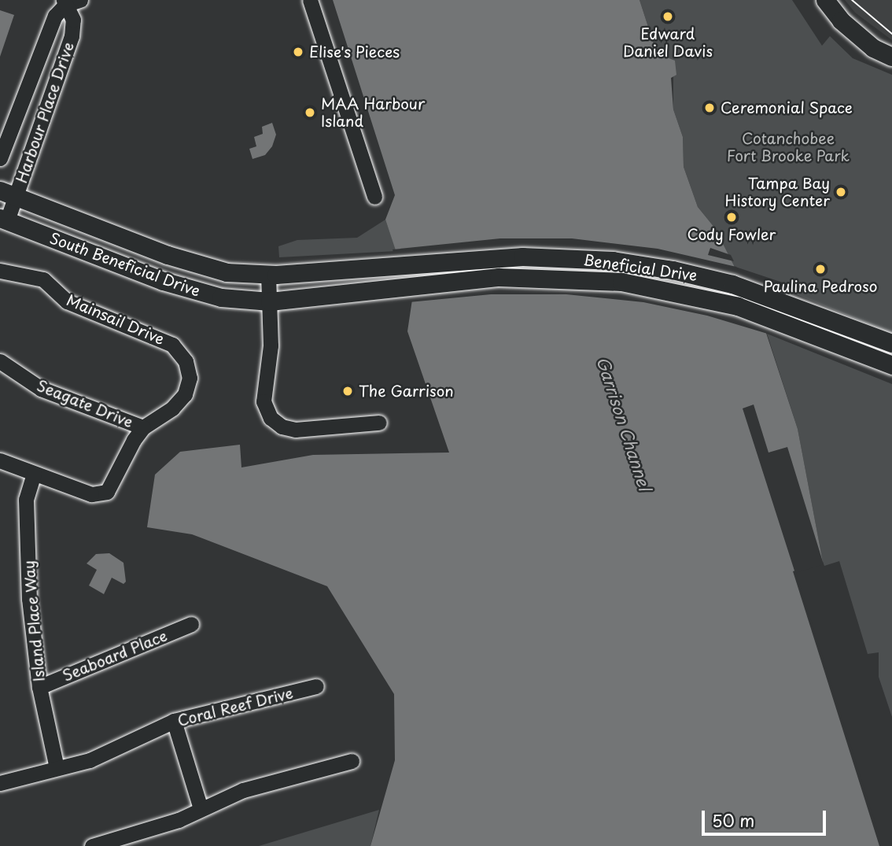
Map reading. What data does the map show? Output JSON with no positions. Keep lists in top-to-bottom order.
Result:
{
  "streets": {
    "street": [
      "Harbour Place Drive",
      "South Beneficial Drive",
      "Beneficial Drive",
      "Mainsail Drive",
      "Seagate Drive",
      "Island Place Way",
      "Seaboard Place",
      "Coral Reef Drive"
    ]
  },
  "crossings": [
    ["Harbour Place Drive", "South Beneficial Drive"],
    ["South Beneficial Drive", "Beneficial Drive"],
    ["Mainsail Drive", "Seagate Drive"],
    ["Mainsail Drive", "Island Place Way"],
    ["Island Place Way", "Seaboard Place"],
    ["Island Place Way", "Coral Reef Drive"]
  ],
  "water": ["Garrison Channel"],
  "parks": ["Cotanchobee Fort Brooke Park"],
  "places": [
    "Edward Daniel Davis",
    "Elise's Pieces",
    "Ceremonial Space",
    "MAA Harbour Island",
    "Tampa Bay History Center",
    "Cody Fowler",
    "Paulina Pedroso",
    "The Garrison"
  ],
  "scale_bar": "50 m"
}
